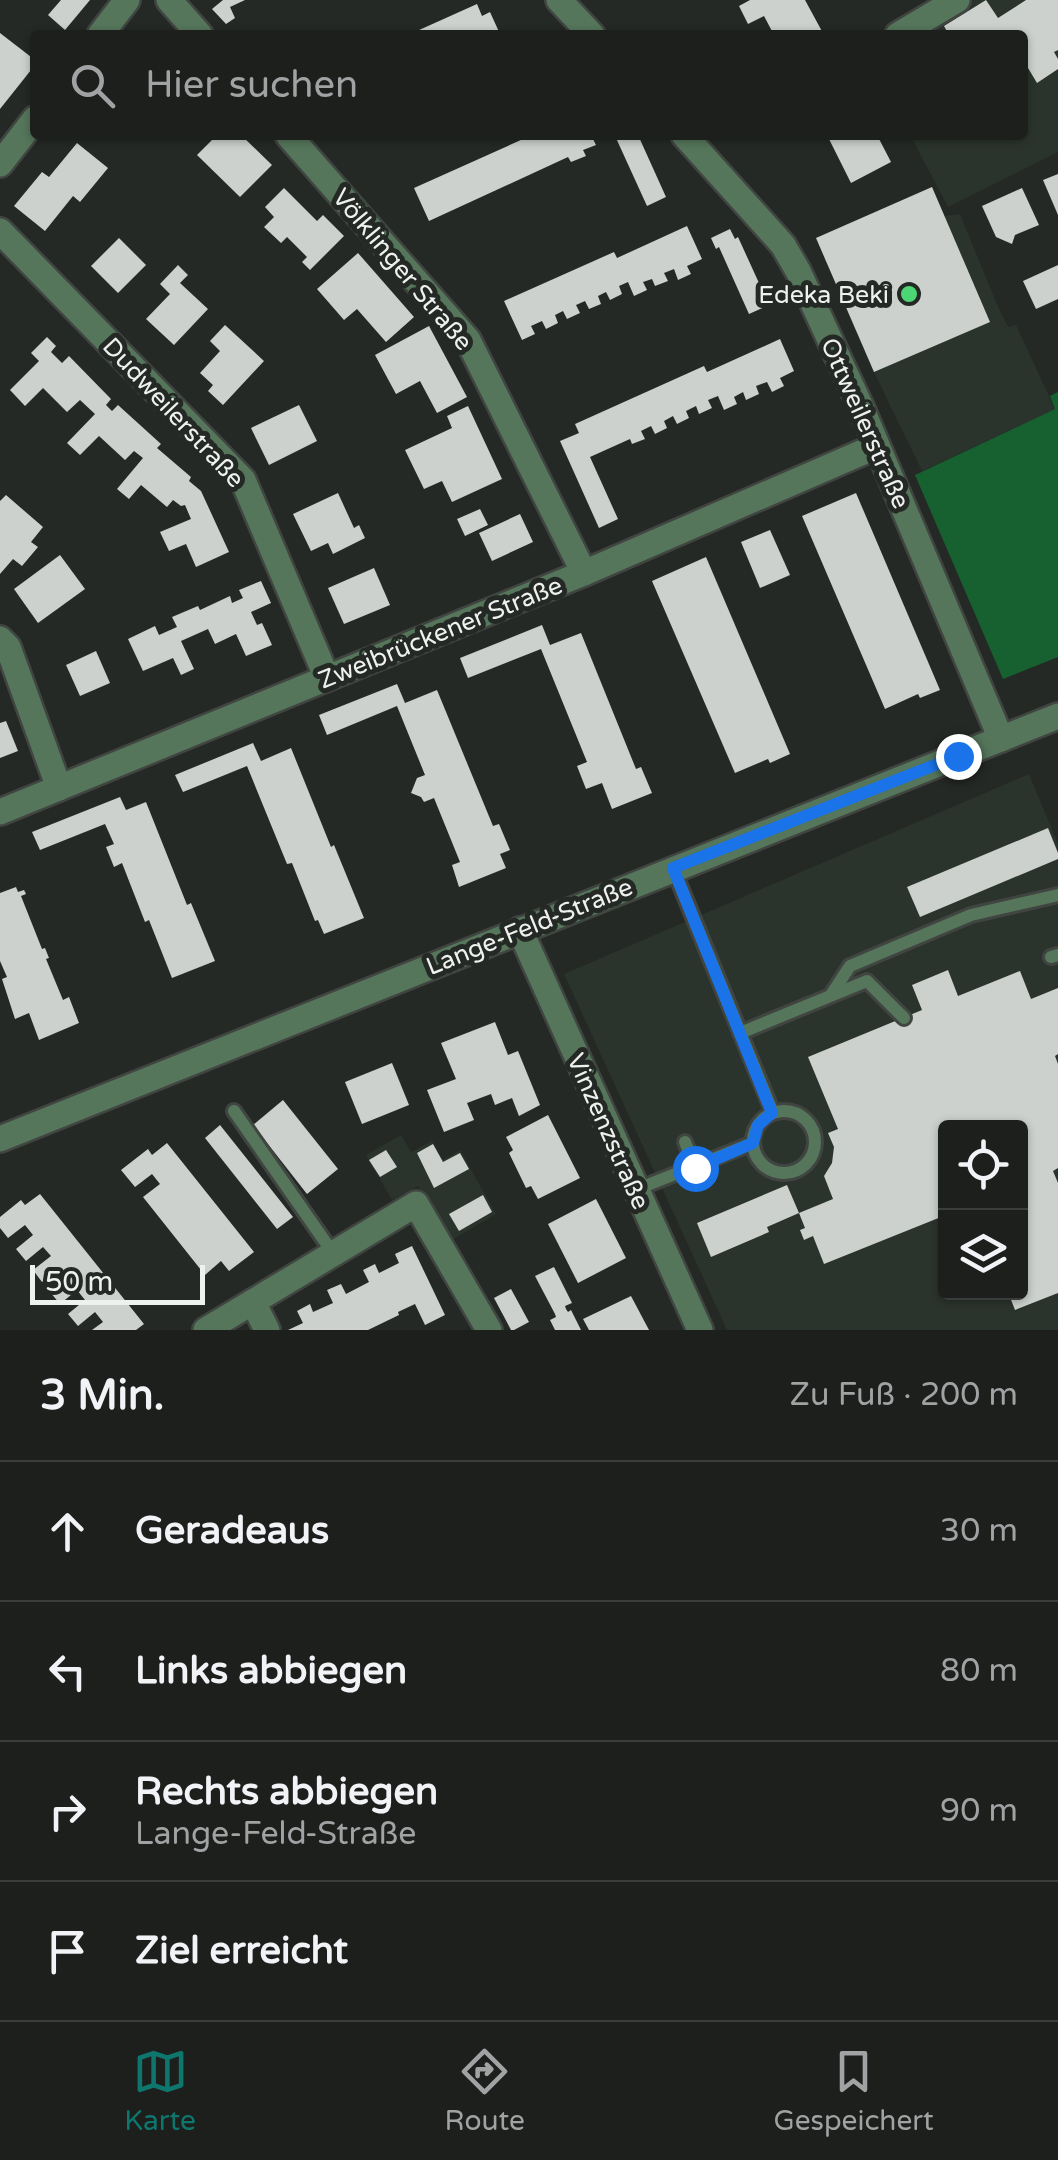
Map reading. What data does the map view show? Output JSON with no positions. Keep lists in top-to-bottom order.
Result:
{
  "streets": {
    "street": [
      "Völklinger Straße",
      "Dudweilerstraße",
      "Ottweilerstraße",
      "Zweibrückener Straße",
      "Lange-Feld-Straße",
      "Vinzenzstraße"
    ]
  },
  "crossings": [
    ["Völklinger Straße", "Zweibrückener Straße"],
    ["Dudweilerstraße", "Zweibrückener Straße"],
    ["Ottweilerstraße", "Zweibrückener Straße"],
    ["Ottweilerstraße", "Lange-Feld-Straße"],
    ["Lange-Feld-Straße", "Vinzenzstraße"]
  ],
  "places": ["Edeka Beki"],
  "scale_bar": "50 m",
  "page": {
    "search": "Hier suchen",
    "scale": "50 m",
    "heading": ["3 Min.", "Zu Fuß · 200 m"],
    "list": [
      ["Geradeaus", "30 m"],
      ["Links abbiegen", "80 m"],
      ["Rechts abbiegen", "Lange-Feld-Straße", "90 m"],
      "Ziel erreicht"
    ],
    "nav": ["Karte", "Route", "Gespeichert"]
  }
}
